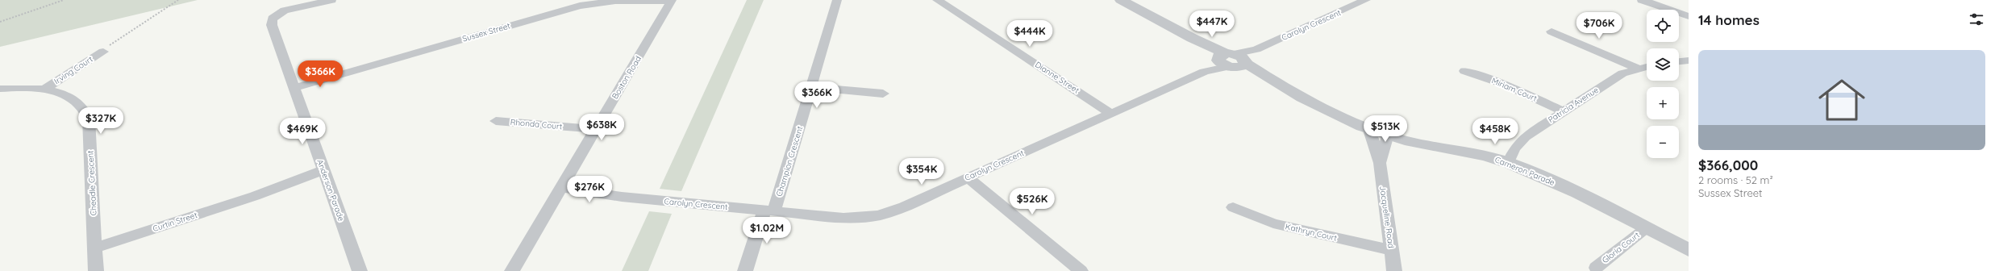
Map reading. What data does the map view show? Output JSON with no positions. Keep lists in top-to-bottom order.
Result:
{
  "streets": {
    "street": [
      "Carolyn Crescent",
      "Sussex Street",
      "Irving Court",
      "Boston Road",
      "Dianne Street",
      "Miriam Court",
      "Patricia Avenue",
      "Rhonda Court",
      "Champion Crescent",
      "Cameron Parade",
      "Cheadle Crescent",
      "Anderson Parade",
      "Jacqueline Road",
      "Curtin Street",
      "Kathryn Court",
      "Gloria Court"
    ]
  },
  "crossings": [
    ["Carolyn Crescent", "Boston Road"],
    ["Carolyn Crescent", "Dianne Street"],
    ["Carolyn Crescent", "Champion Crescent"],
    ["Carolyn Crescent", "Cameron Parade"],
    ["Sussex Street", "Boston Road"],
    ["Sussex Street", "Anderson Parade"],
    ["Irving Court", "Cheadle Crescent"],
    ["Boston Road", "Rhonda Court"],
    ["Miriam Court", "Patricia Avenue"],
    ["Patricia Avenue", "Cameron Parade"],
    ["Cameron Parade", "Jacqueline Road"],
    ["Cameron Parade", "Gloria Court"],
    ["Cheadle Crescent", "Curtin Street"],
    ["Anderson Parade", "Curtin Street"],
    ["Jacqueline Road", "Kathryn Court"]
  ],
  "page": {
    "heading": "14 homes",
    "map_buttons": ["+", "−"],
    "price": [
      "$447K",
      "$706K",
      "$444K",
      "$366K",
      "$366K",
      "$327K",
      "$638K",
      "$513K",
      "$469K",
      "$458K",
      "$354K",
      "$276K",
      "$526K",
      "$1.02M"
    ],
    "list": [
      {
        "name": "$366,000",
        "note": "2 rooms · 52 m² · Sussex Street"
      }
    ]
  }
}
